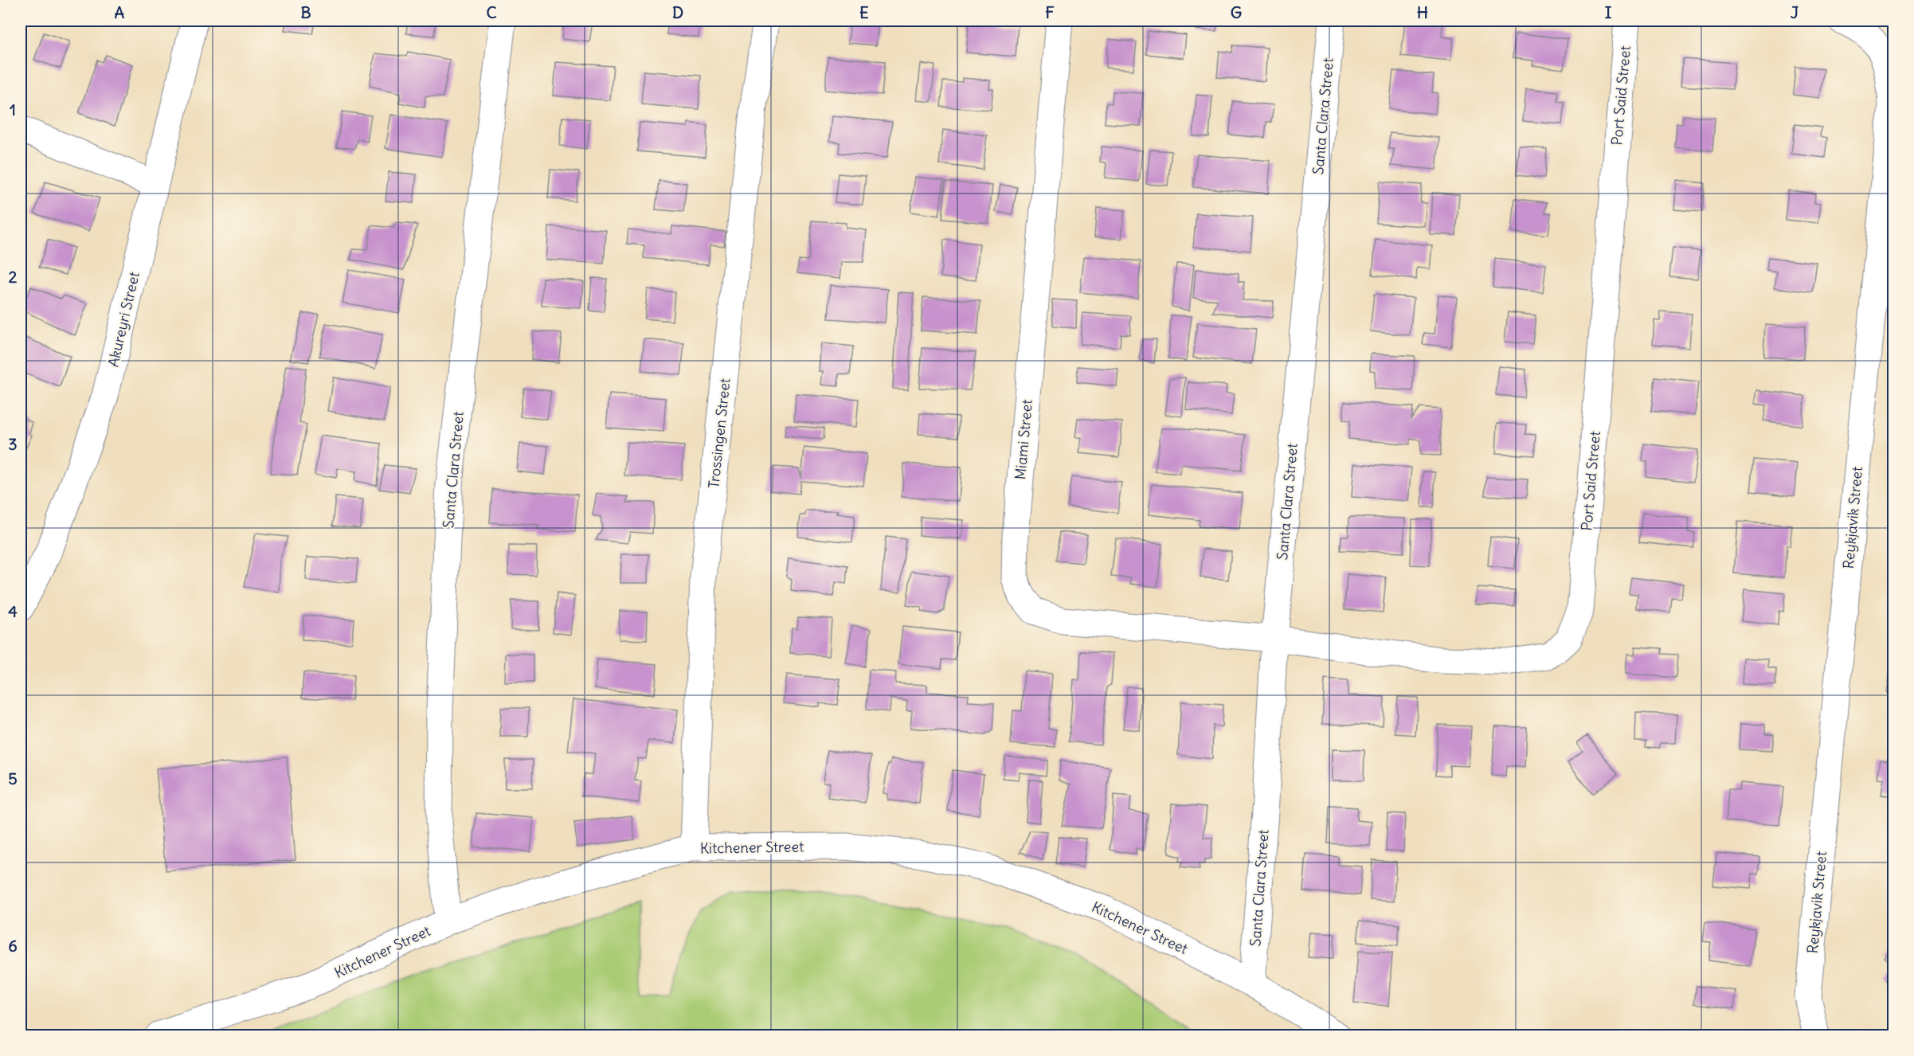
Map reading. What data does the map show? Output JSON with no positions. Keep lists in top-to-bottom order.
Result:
{
  "streets": {
    "street": [
      "Port Said Street",
      "Santa Clara Street",
      "Akureyri Street",
      "Trossingen Street",
      "Miami Street",
      "Reykjavik Street",
      "Kitchener Street"
    ]
  },
  "crossings": [
    ["Port Said Street", "Santa Clara Street"],
    ["Port Said Street", "Miami Street"],
    ["Santa Clara Street", "Miami Street"],
    ["Santa Clara Street", "Kitchener Street"],
    ["Trossingen Street", "Kitchener Street"]
  ],
  "grid": {
    "columns": [
      "A",
      "B",
      "C",
      "D",
      "E",
      "F",
      "G",
      "H",
      "I",
      "J"
    ],
    "rows": [
      "1",
      "2",
      "3",
      "4",
      "5",
      "6"
    ]
  }
}
